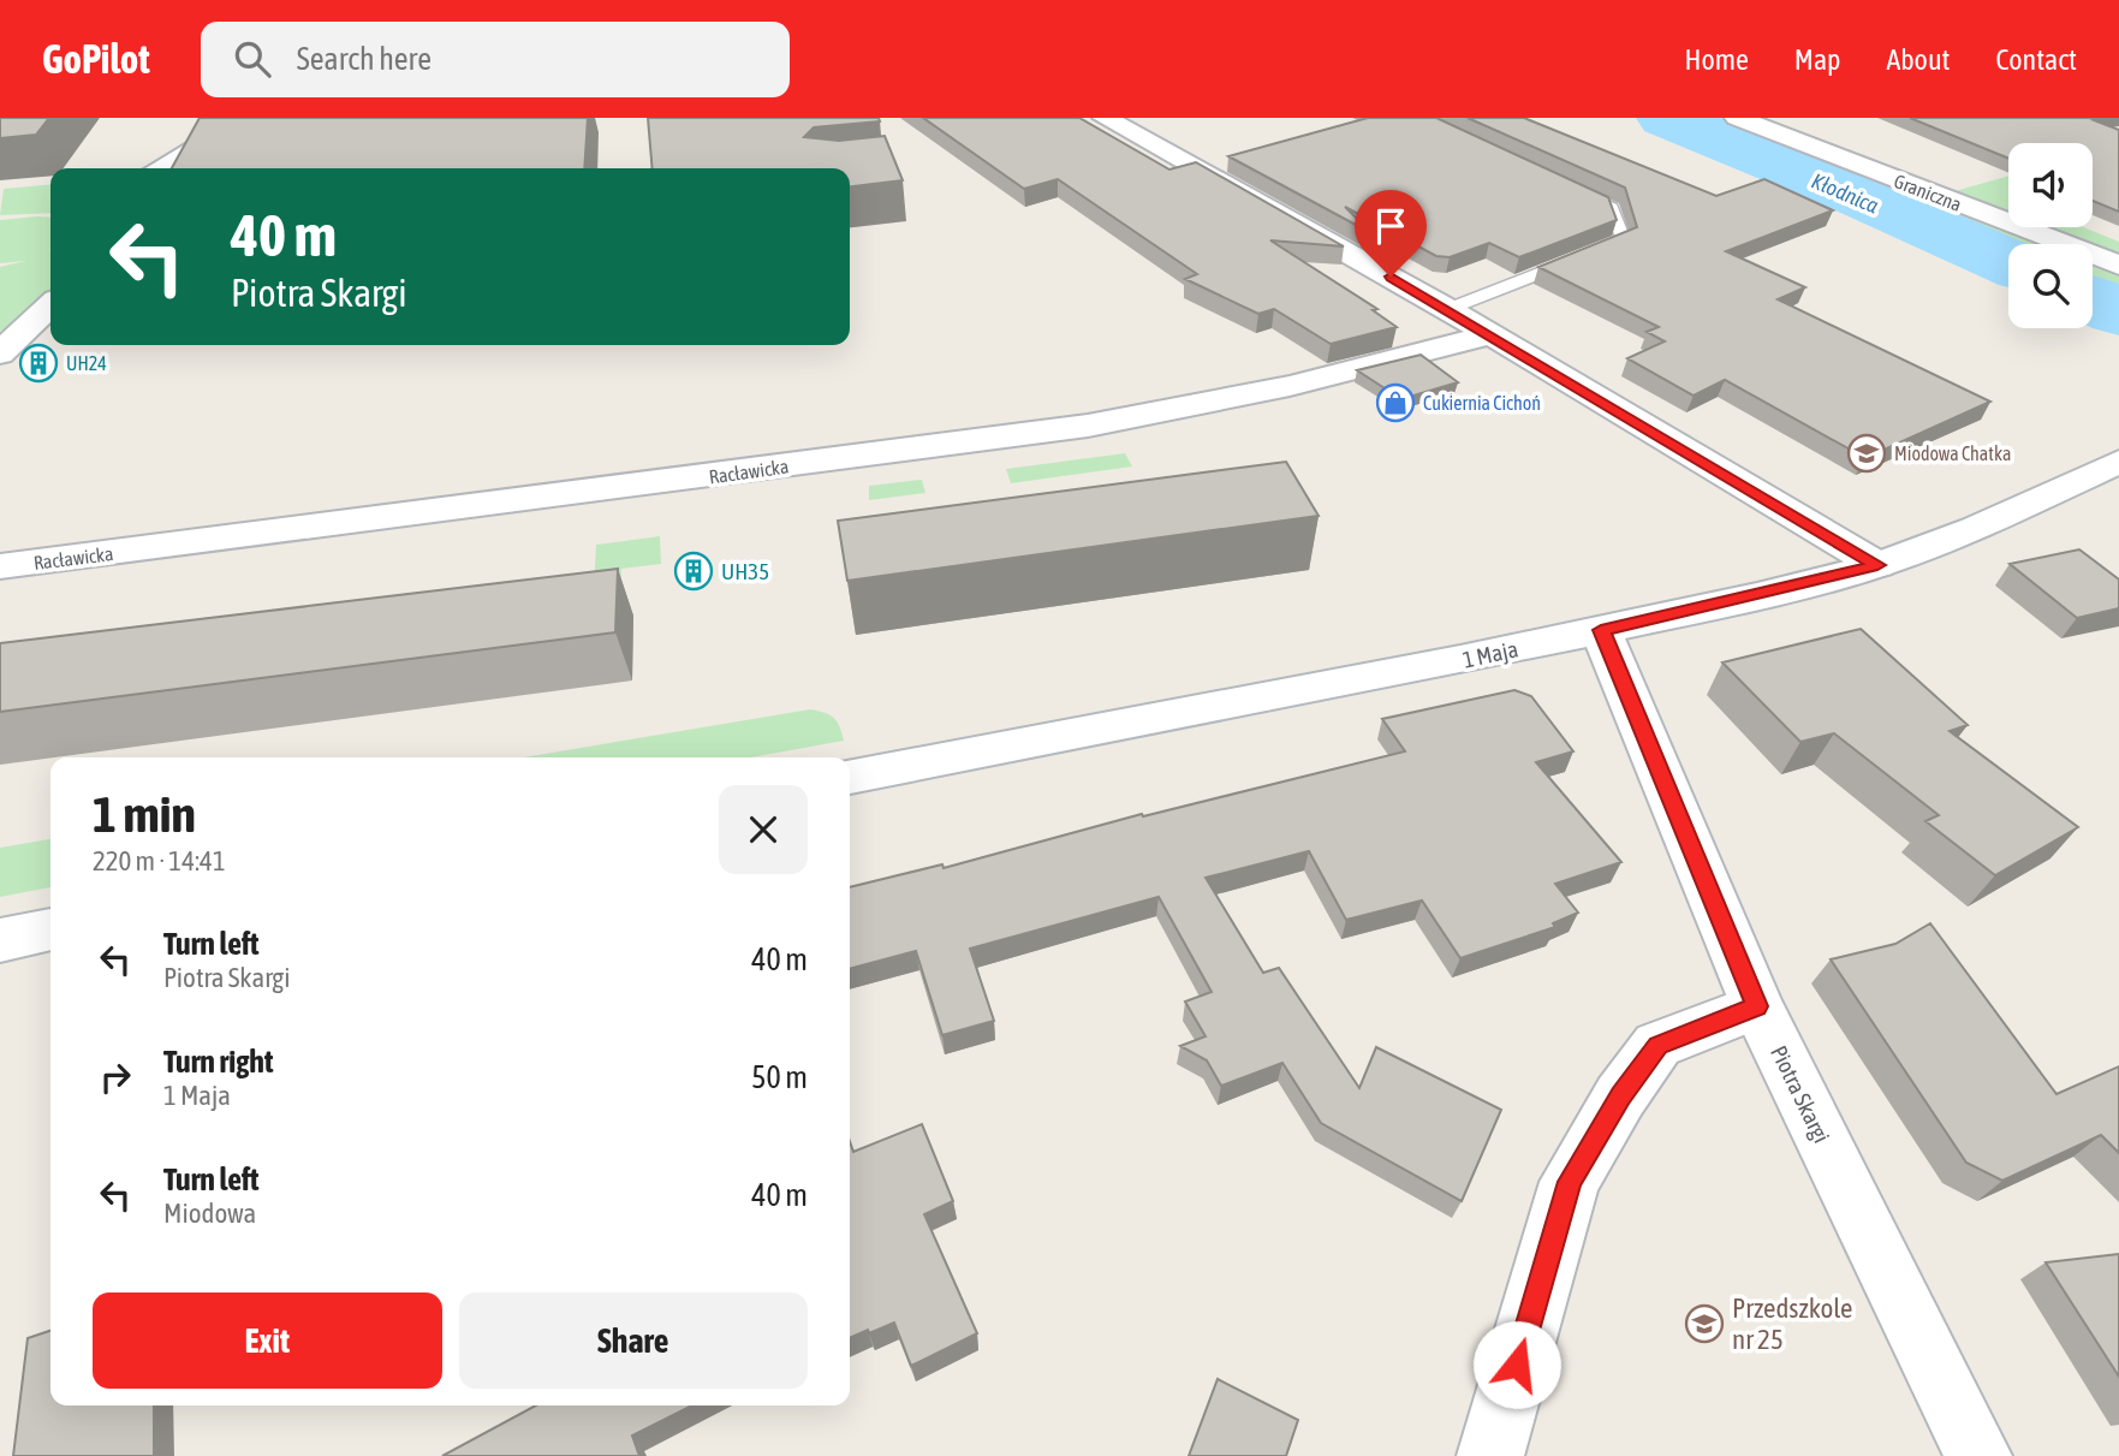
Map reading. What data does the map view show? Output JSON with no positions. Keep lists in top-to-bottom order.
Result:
{
  "streets": {
    "street": [
      "Graniczna",
      "Racławicka",
      "1 Maja",
      "Piotra Skargi"
    ]
  },
  "crossings": [
    ["1 Maja", "Piotra Skargi"]
  ],
  "water": ["Kłodnica"],
  "places": {
    "building": ["UH24", "UH35"],
    "shop": ["Cukiernia Cichoń"],
    "school or university": ["Miodowa Chatka", "Przedszkole nr 25"]
  },
  "page": {
    "header": "GoPilot",
    "search": "Search here",
    "nav": [
      "Home",
      "Map",
      "About",
      "Contact"
    ],
    "turn": ["40 m", "Piotra Skargi"],
    "heading": ["1 min", "220 m · 14:41"],
    "list": [
      {
        "name": "Turn left",
        "note": "Piotra Skargi",
        "value": "40 m"
      },
      {
        "name": "Turn right",
        "note": "1 Maja",
        "value": "50 m"
      },
      {
        "name": "Turn left",
        "note": "Miodowa",
        "value": "40 m"
      }
    ],
    "buttons": ["Exit", "Share"]
  }
}
